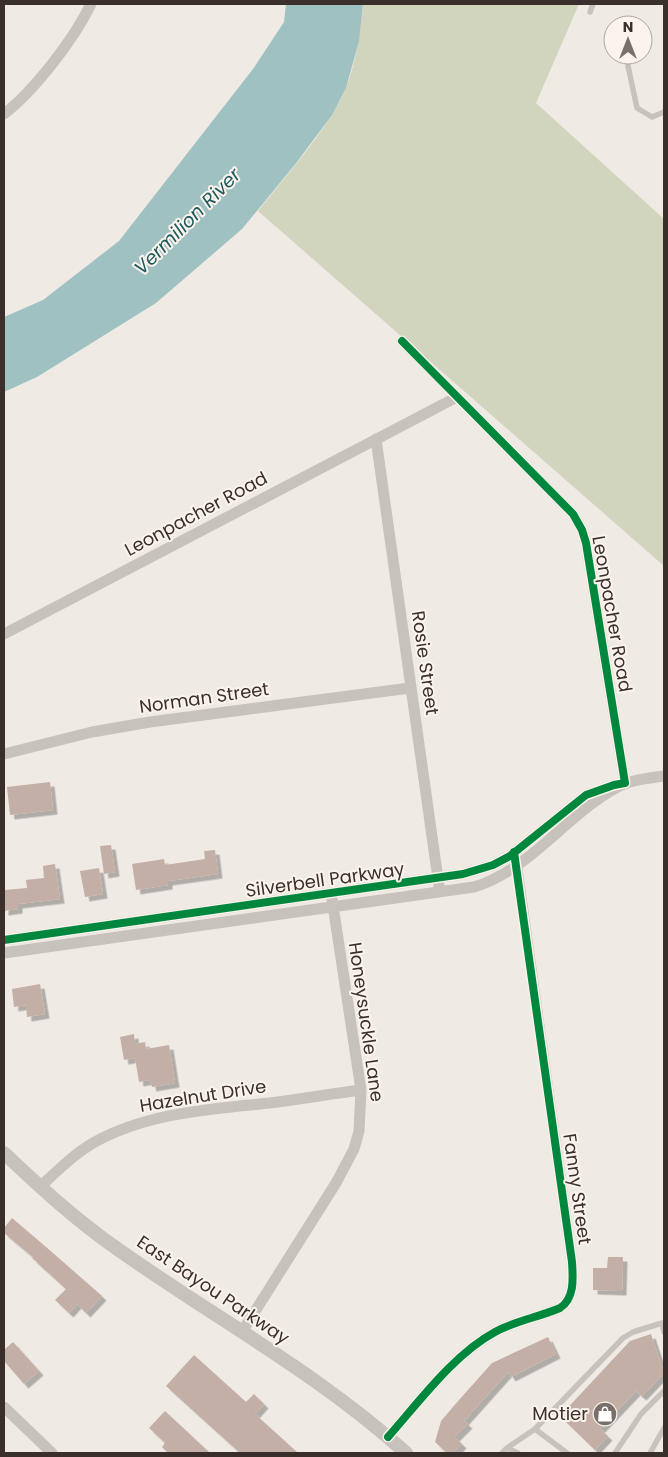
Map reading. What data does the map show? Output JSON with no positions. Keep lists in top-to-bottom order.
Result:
{
  "streets": {
    "street": [
      "Leonpacher Road",
      "Rosie Street",
      "Norman Street",
      "Silverbell Parkway",
      "Honeysuckle Lane",
      "Hazelnut Drive",
      "Fanny Street",
      "East Bayou Parkway"
    ]
  },
  "crossings": [
    ["Leonpacher Road", "Rosie Street"],
    ["Leonpacher Road", "Silverbell Parkway"],
    ["Rosie Street", "Norman Street"],
    ["Rosie Street", "Silverbell Parkway"],
    ["Silverbell Parkway", "Honeysuckle Lane"],
    ["Silverbell Parkway", "Fanny Street"],
    ["Honeysuckle Lane", "Hazelnut Drive"],
    ["Honeysuckle Lane", "East Bayou Parkway"],
    ["Hazelnut Drive", "East Bayou Parkway"],
    ["Fanny Street", "East Bayou Parkway"]
  ],
  "water": ["Vermilion River"],
  "places": {
    "shop": ["Motier"]
  },
  "north": "top"
}
